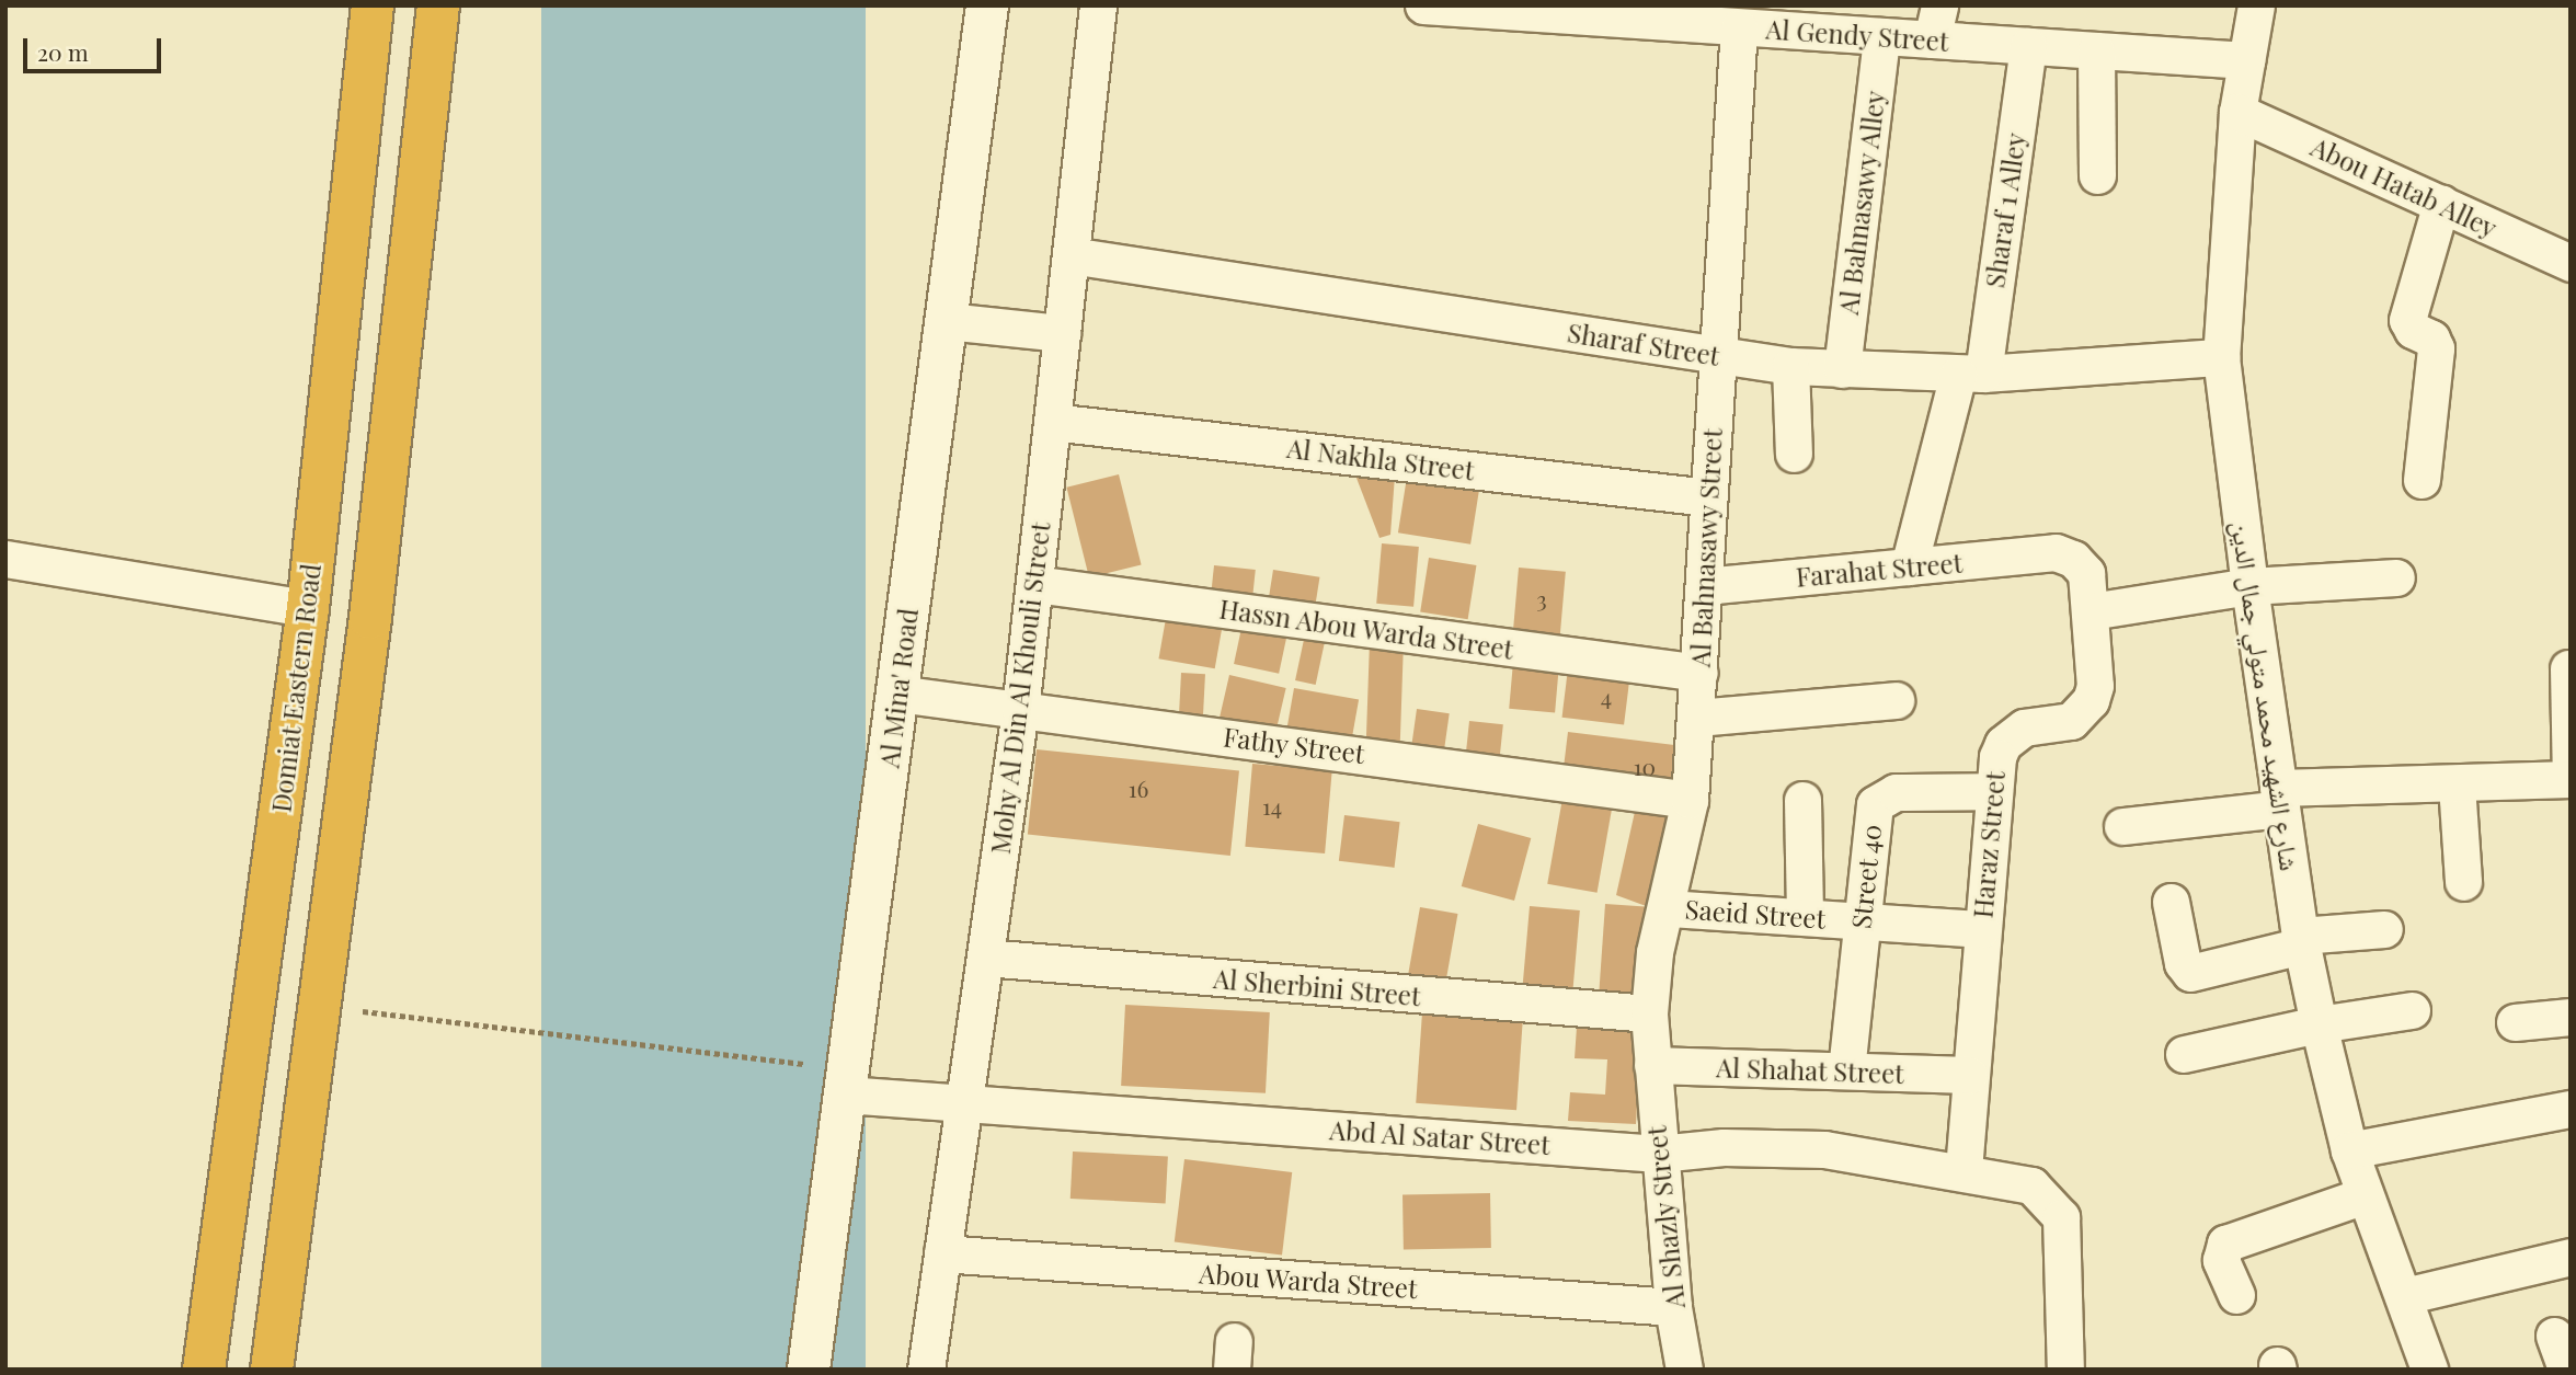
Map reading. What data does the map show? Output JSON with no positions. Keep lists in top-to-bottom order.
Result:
{
  "streets": {
    "highway": ["Domiat Eastern Road"],
    "street": [
      "Al Gendy Street",
      "Abou Hatab Alley",
      "Al Bahnasawy Alley",
      "Sharaf 1 Alley",
      "Sharaf Street",
      "Al Nakhla Street",
      "Al Bahnasawy Street",
      "Farahat Street",
      "Hassn Abou Warda Street",
      "Al Mina' Road",
      "Mohy Al Din Al Khouli Street",
      "شارع الشهيد محمد متولي جمال الدين",
      "Fathy Street",
      "Haraz Street",
      "Street 40",
      "Saeid Street",
      "Al Sherbini Street",
      "Al Shahat Street",
      "Abd Al Satar Street",
      "Al Shazly Street",
      "Abou Warda Street"
    ]
  },
  "crossings": [
    ["Al Gendy Street", "Al Bahnasawy Alley"],
    ["Al Gendy Street", "Sharaf 1 Alley"],
    ["Al Gendy Street", "Al Bahnasawy Street"],
    ["Al Gendy Street", "شارع الشهيد محمد متولي جمال الدين"],
    ["Abou Hatab Alley", "شارع الشهيد محمد متولي جمال الدين"],
    ["Al Bahnasawy Alley", "Sharaf Street"],
    ["Sharaf 1 Alley", "Sharaf Street"],
    ["Sharaf 1 Alley", "Farahat Street"],
    ["Sharaf Street", "Al Bahnasawy Street"],
    ["Sharaf Street", "Mohy Al Din Al Khouli Street"],
    ["Sharaf Street", "شارع الشهيد محمد متولي جمال الدين"],
    ["Al Nakhla Street", "Al Bahnasawy Street"],
    ["Al Nakhla Street", "Mohy Al Din Al Khouli Street"],
    ["Al Bahnasawy Street", "Farahat Street"],
    ["Al Bahnasawy Street", "Hassn Abou Warda Street"],
    ["Al Bahnasawy Street", "Fathy Street"],
    ["Al Bahnasawy Street", "Saeid Street"],
    ["Al Bahnasawy Street", "Al Sherbini Street"],
    ["Al Bahnasawy Street", "Al Shahat Street"],
    ["Al Bahnasawy Street", "Al Shazly Street"],
    ["Farahat Street", "Haraz Street"],
    ["Hassn Abou Warda Street", "Mohy Al Din Al Khouli Street"],
    ["Al Mina' Road", "Fathy Street"],
    ["Al Mina' Road", "Abd Al Satar Street"],
    ["Mohy Al Din Al Khouli Street", "Fathy Street"],
    ["Mohy Al Din Al Khouli Street", "Al Sherbini Street"],
    ["Mohy Al Din Al Khouli Street", "Abd Al Satar Street"],
    ["Mohy Al Din Al Khouli Street", "Abou Warda Street"],
    ["Haraz Street", "Street 40"],
    ["Haraz Street", "Saeid Street"],
    ["Haraz Street", "Al Shahat Street"],
    ["Haraz Street", "Abd Al Satar Street"],
    ["Street 40", "Saeid Street"],
    ["Street 40", "Al Shahat Street"],
    ["Al Shahat Street", "Al Shazly Street"],
    ["Abd Al Satar Street", "Al Shazly Street"],
    ["Al Shazly Street", "Abou Warda Street"]
  ],
  "house_numbers": [
    "3",
    "4",
    "10",
    "16",
    "14"
  ],
  "scale_bar": "20 m"
}
